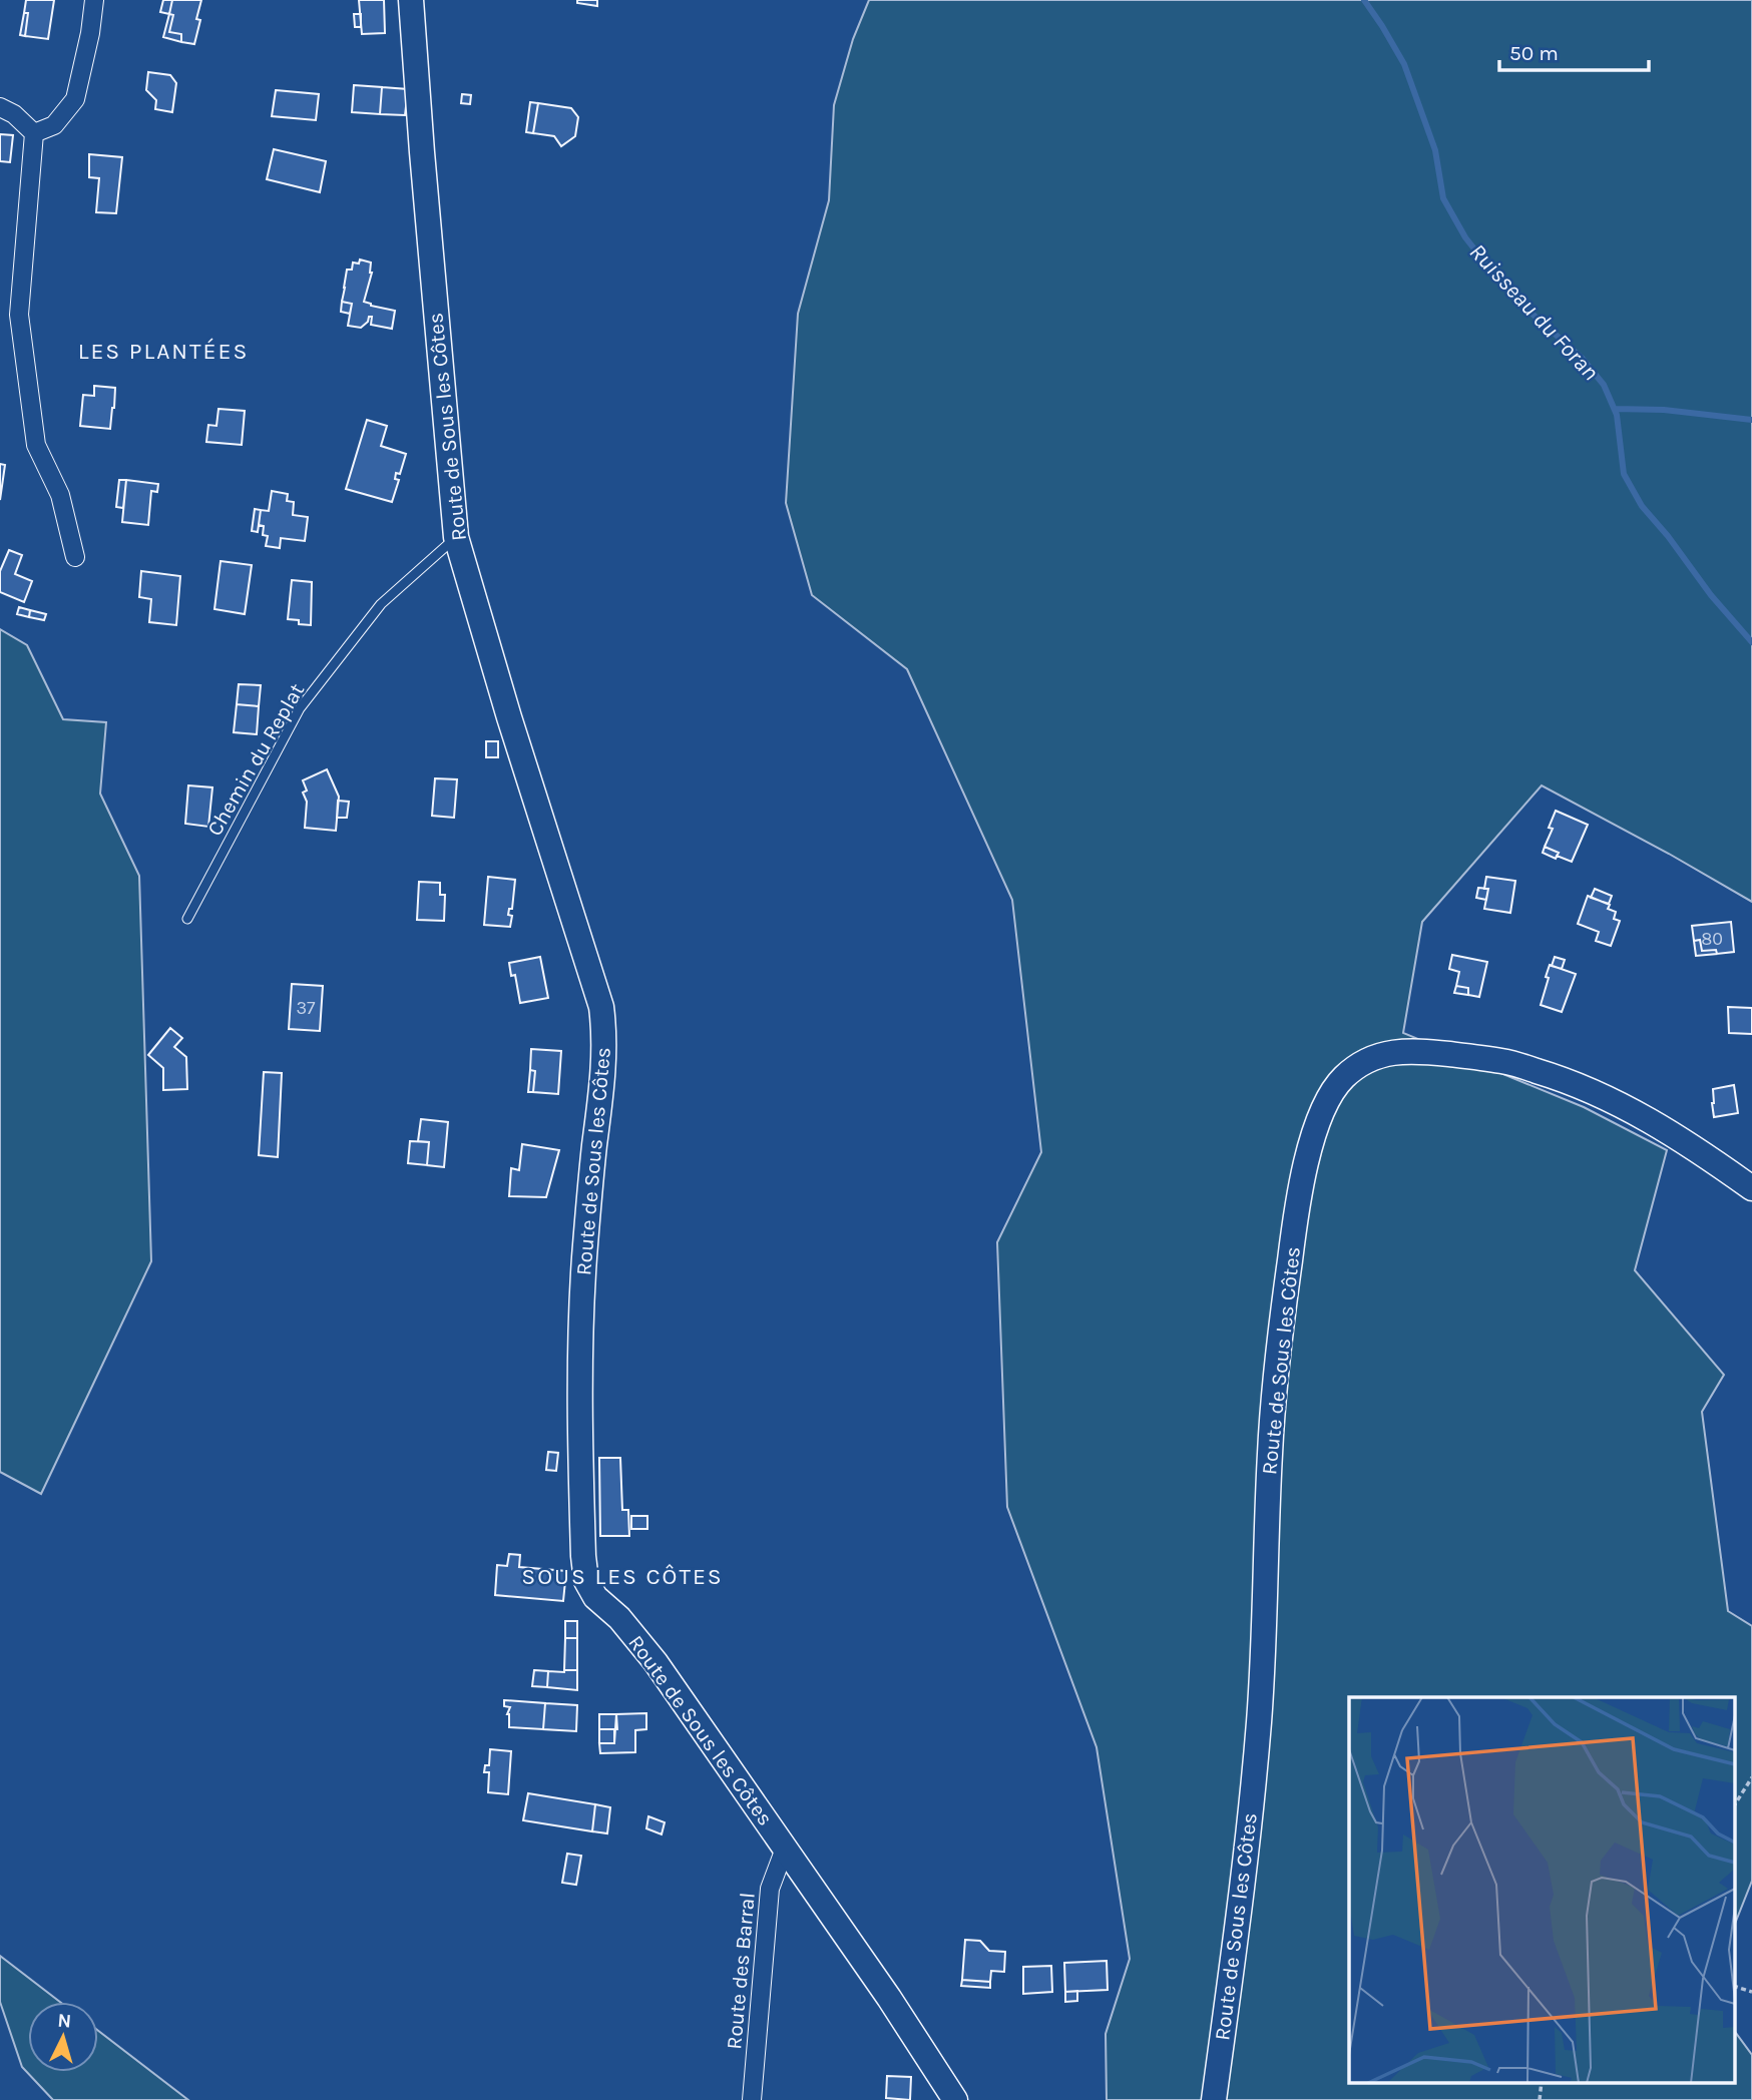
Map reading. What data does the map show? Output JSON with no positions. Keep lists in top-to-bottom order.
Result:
{
  "streets": {
    "street": ["Route de Sous les Côtes", "Route des Barral"],
    "lane": ["Chemin du Replat"]
  },
  "crossings": [
    ["Route de Sous les Côtes", "Chemin du Replat"],
    ["Route de Sous les Côtes", "Route des Barral"]
  ],
  "districts": ["LES PLANTÉES", "SOUS LES CÔTES"],
  "water": ["Ruisseau du Foran"],
  "house_numbers": ["80", "37"],
  "scale_bar": "50 m",
  "north": "top"
}
